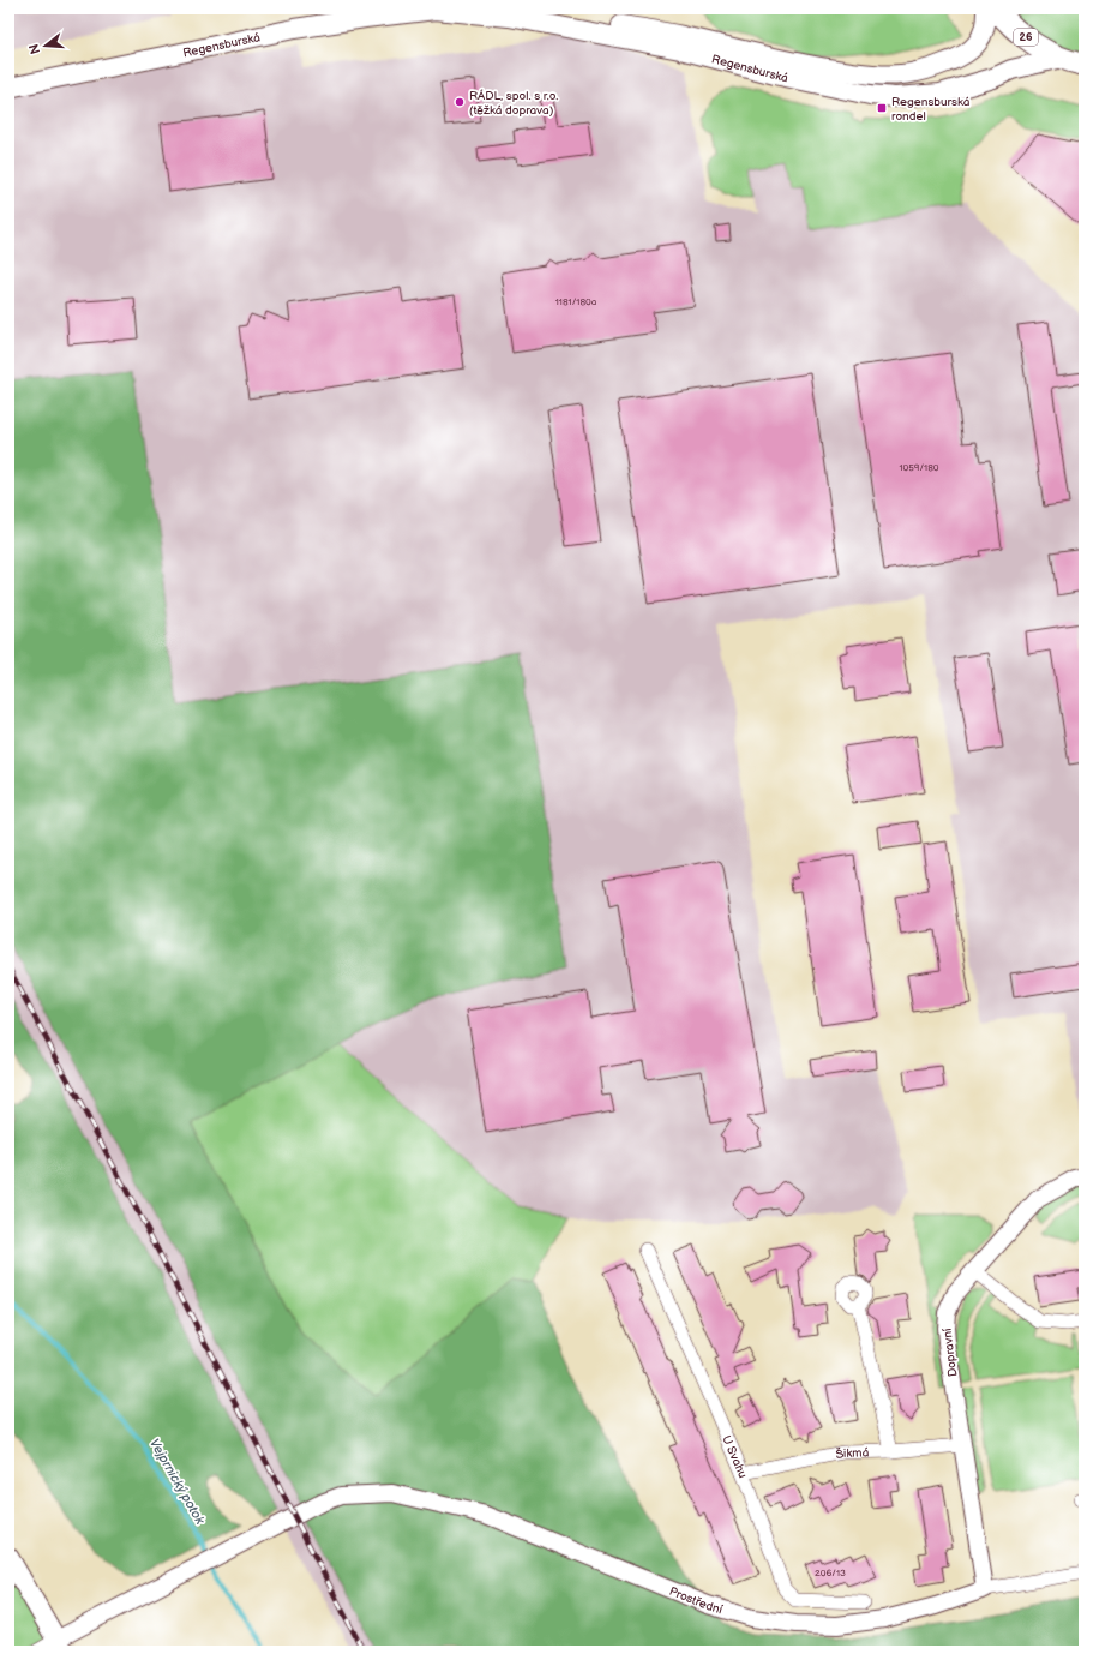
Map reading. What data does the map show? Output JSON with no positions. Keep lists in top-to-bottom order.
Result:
{
  "streets": {
    "main road": ["26", "Regensburská"],
    "street": [
      "Dopravní",
      "Šikmá",
      "U Svahu",
      "Prostřední"
    ]
  },
  "crossings": [
    ["26", "Regensburská"],
    ["Dopravní", "Šikmá"],
    ["Dopravní", "Prostřední"],
    ["Šikmá", "U Svahu"]
  ],
  "water": ["Vejprnický potok"],
  "places": {
    "other": ["RÁDL, spol. s r.o. (těžká doprava)"],
    "transit": ["Regensburská rondel"]
  },
  "house_numbers": ["1181/180a", "1059/180", "206/13"],
  "north": "left"
}
